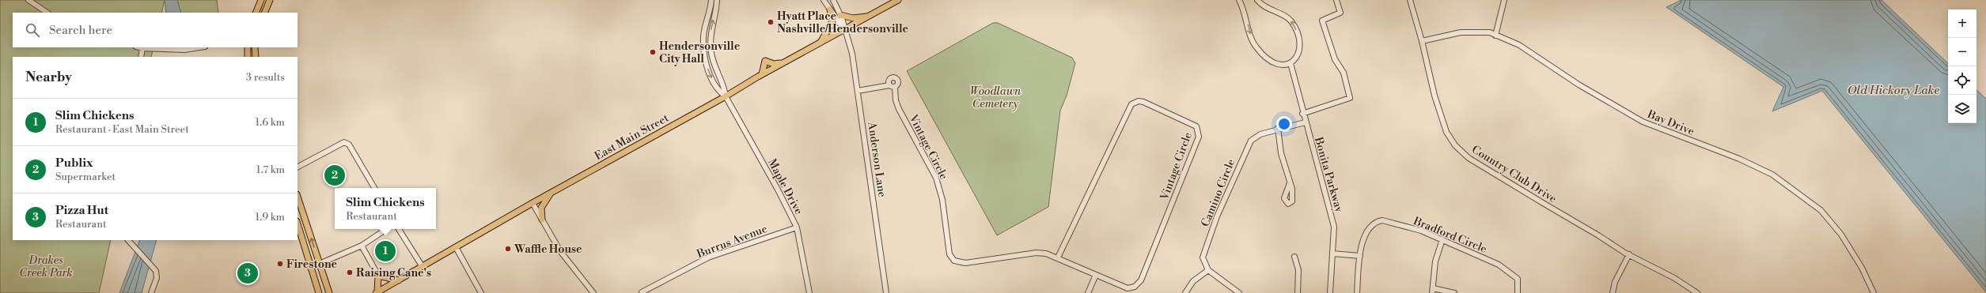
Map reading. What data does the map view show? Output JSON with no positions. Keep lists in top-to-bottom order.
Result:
{
  "streets": {
    "main road": ["East Main Street"],
    "street": [
      "Bay Drive",
      "Vintage Circle",
      "Anderson Lane",
      "Country Club Drive",
      "Bonita Parkway",
      "Maple Drive",
      "Camino Circle",
      "Bradford Circle",
      "Burrus Avenue"
    ]
  },
  "crossings": [
    ["Bay Drive", "Country Club Drive"],
    ["East Main Street", "Anderson Lane"],
    ["East Main Street", "Maple Drive"],
    ["Bonita Parkway", "Camino Circle"],
    ["Maple Drive", "Burrus Avenue"]
  ],
  "water": ["Old Hickory Lake"],
  "parks": ["Woodlawn Cemetery", "Drakes Creek Park"],
  "places": [
    "Hyatt Place Nashville/Hendersonville",
    "Hendersonville City Hall",
    "Waffle House",
    "Firestone",
    "Raising Cane's"
  ],
  "page": {
    "map_buttons": ["+", "−"],
    "search": "Search here",
    "heading": ["Nearby", "3 results"],
    "list": [
      {
        "mark": "1",
        "name": "Slim Chickens",
        "note": "Restaurant · East Main Street",
        "value": "1.6 km"
      },
      {
        "mark": "2",
        "name": "Publix",
        "note": "Supermarket",
        "value": "1.7 km"
      },
      {
        "mark": "3",
        "name": "Pizza Hut",
        "note": "Restaurant",
        "value": "1.9 km"
      }
    ],
    "pins": ["2", "1", "3"],
    "popup": ["Slim Chickens", "Restaurant"]
  }
}
